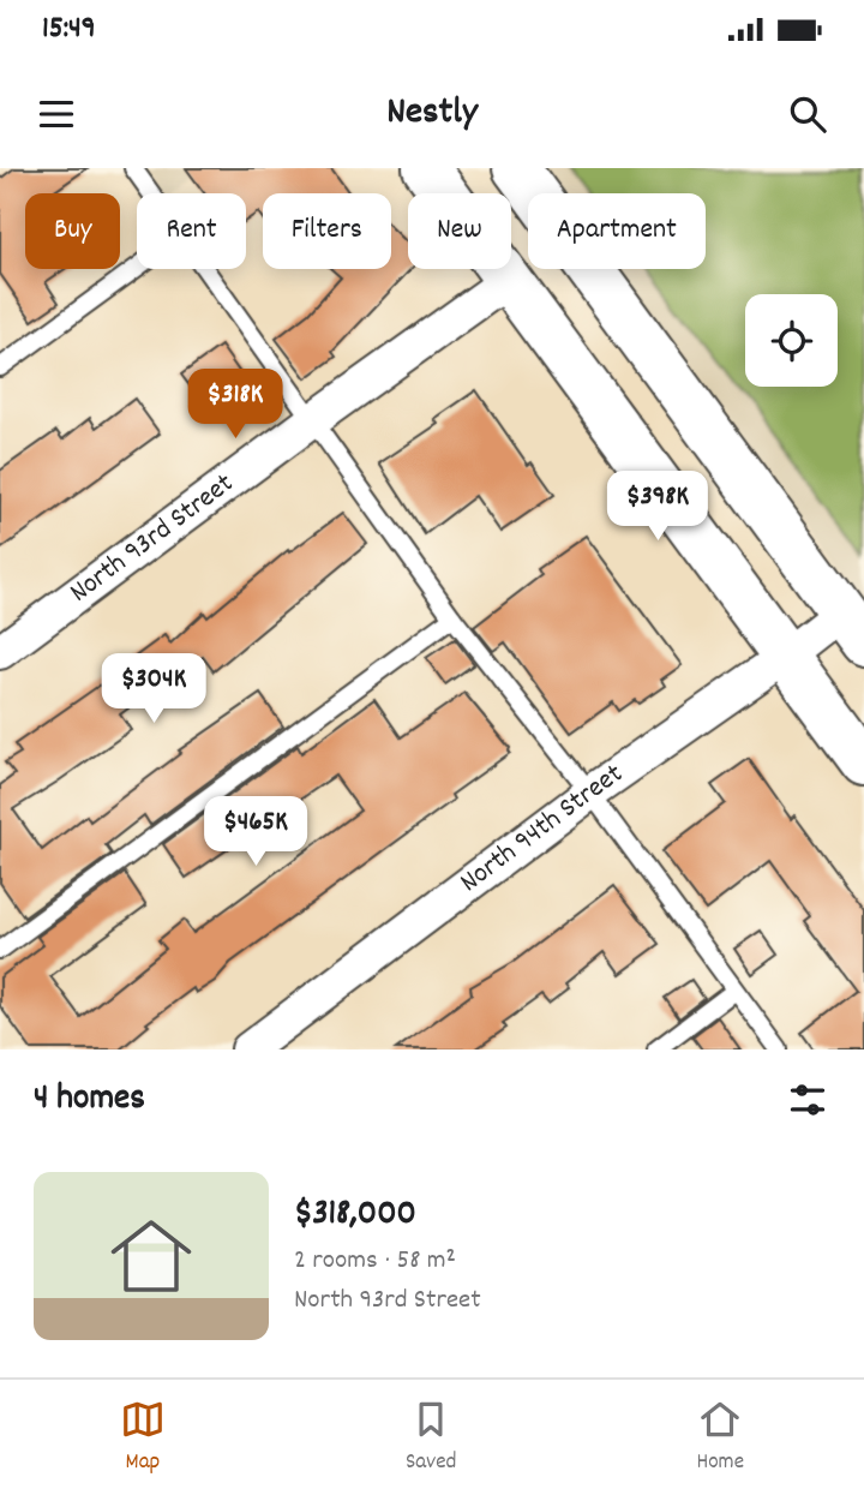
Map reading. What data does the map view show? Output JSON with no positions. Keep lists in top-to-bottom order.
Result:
{
  "streets": {
    "street": ["North 93rd Street", "North 94th Street"]
  },
  "page": {
    "status": "15:49",
    "header": "Nestly",
    "chip": [
      "Buy",
      "Rent",
      "Filters",
      "New",
      "Apartment"
    ],
    "price": [
      "$318K",
      "$398K",
      "$304K",
      "$465K"
    ],
    "heading": "4 homes",
    "list": [
      {
        "name": "$318,000",
        "note": "2 rooms · 58 m² · North 93rd Street"
      }
    ],
    "tabs": ["Map", "Saved", "Home"]
  }
}
